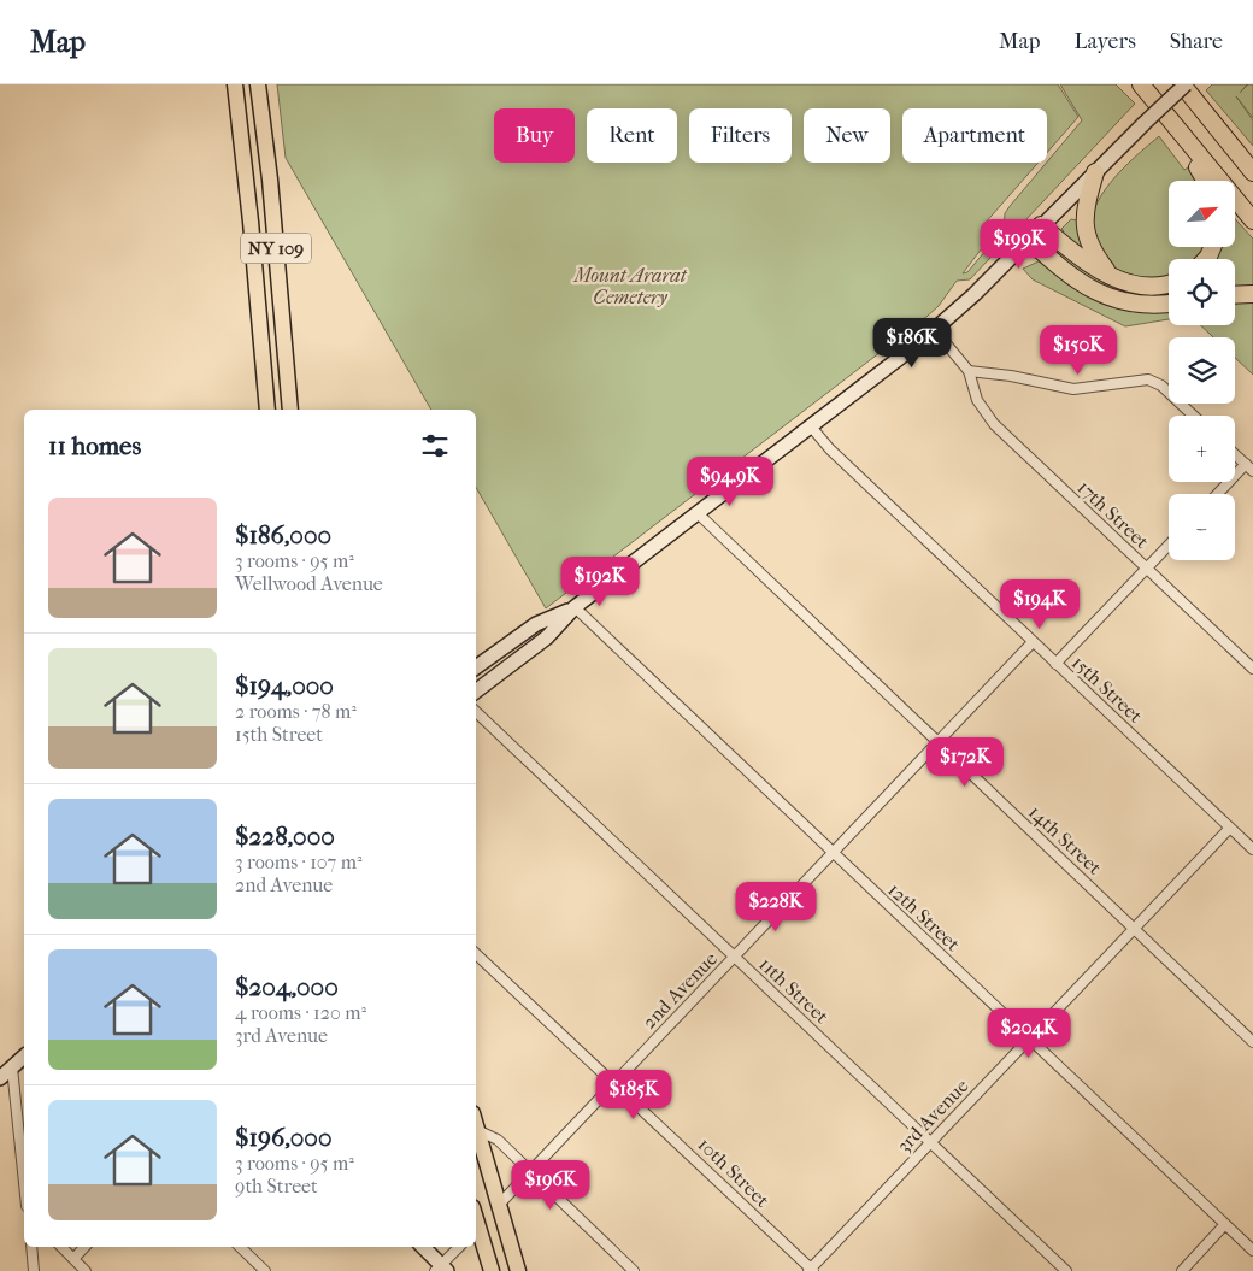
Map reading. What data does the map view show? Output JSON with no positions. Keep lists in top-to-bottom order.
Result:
{
  "streets": {
    "main road": ["NY 109"],
    "street": [
      "17th Street",
      "15th Street",
      "14th Street",
      "12th Street",
      "2nd Avenue",
      "11th Street",
      "3rd Avenue",
      "10th Street"
    ]
  },
  "crossings": [
    ["15th Street", "2nd Avenue"],
    ["15th Street", "3rd Avenue"],
    ["14th Street", "2nd Avenue"],
    ["14th Street", "3rd Avenue"],
    ["12th Street", "2nd Avenue"],
    ["12th Street", "3rd Avenue"],
    ["2nd Avenue", "11th Street"],
    ["2nd Avenue", "10th Street"],
    ["11th Street", "3rd Avenue"],
    ["3rd Avenue", "10th Street"]
  ],
  "parks": ["Mount Ararat Cemetery"],
  "north": "top right",
  "page": {
    "header": "Map",
    "nav": ["Map", "Layers", "Share"],
    "chip": [
      "Buy",
      "Rent",
      "Filters",
      "New",
      "Apartment"
    ],
    "map_buttons": ["+", "−"],
    "price": [
      "$199K",
      "$186K",
      "$150K",
      "$94.9K",
      "$192K",
      "$194K",
      "$172K",
      "$228K",
      "$204K",
      "$185K",
      "$196K"
    ],
    "heading": "11 homes",
    "list": [
      {
        "name": "$186,000",
        "note": "3 rooms · 95 m² · Wellwood Avenue"
      },
      {
        "name": "$194,000",
        "note": "2 rooms · 78 m² · 15th Street"
      },
      {
        "name": "$228,000",
        "note": "3 rooms · 107 m² · 2nd Avenue"
      },
      {
        "name": "$204,000",
        "note": "4 rooms · 120 m² · 3rd Avenue"
      },
      {
        "name": "$196,000",
        "note": "3 rooms · 95 m² · 9th Street"
      }
    ]
  }
}
